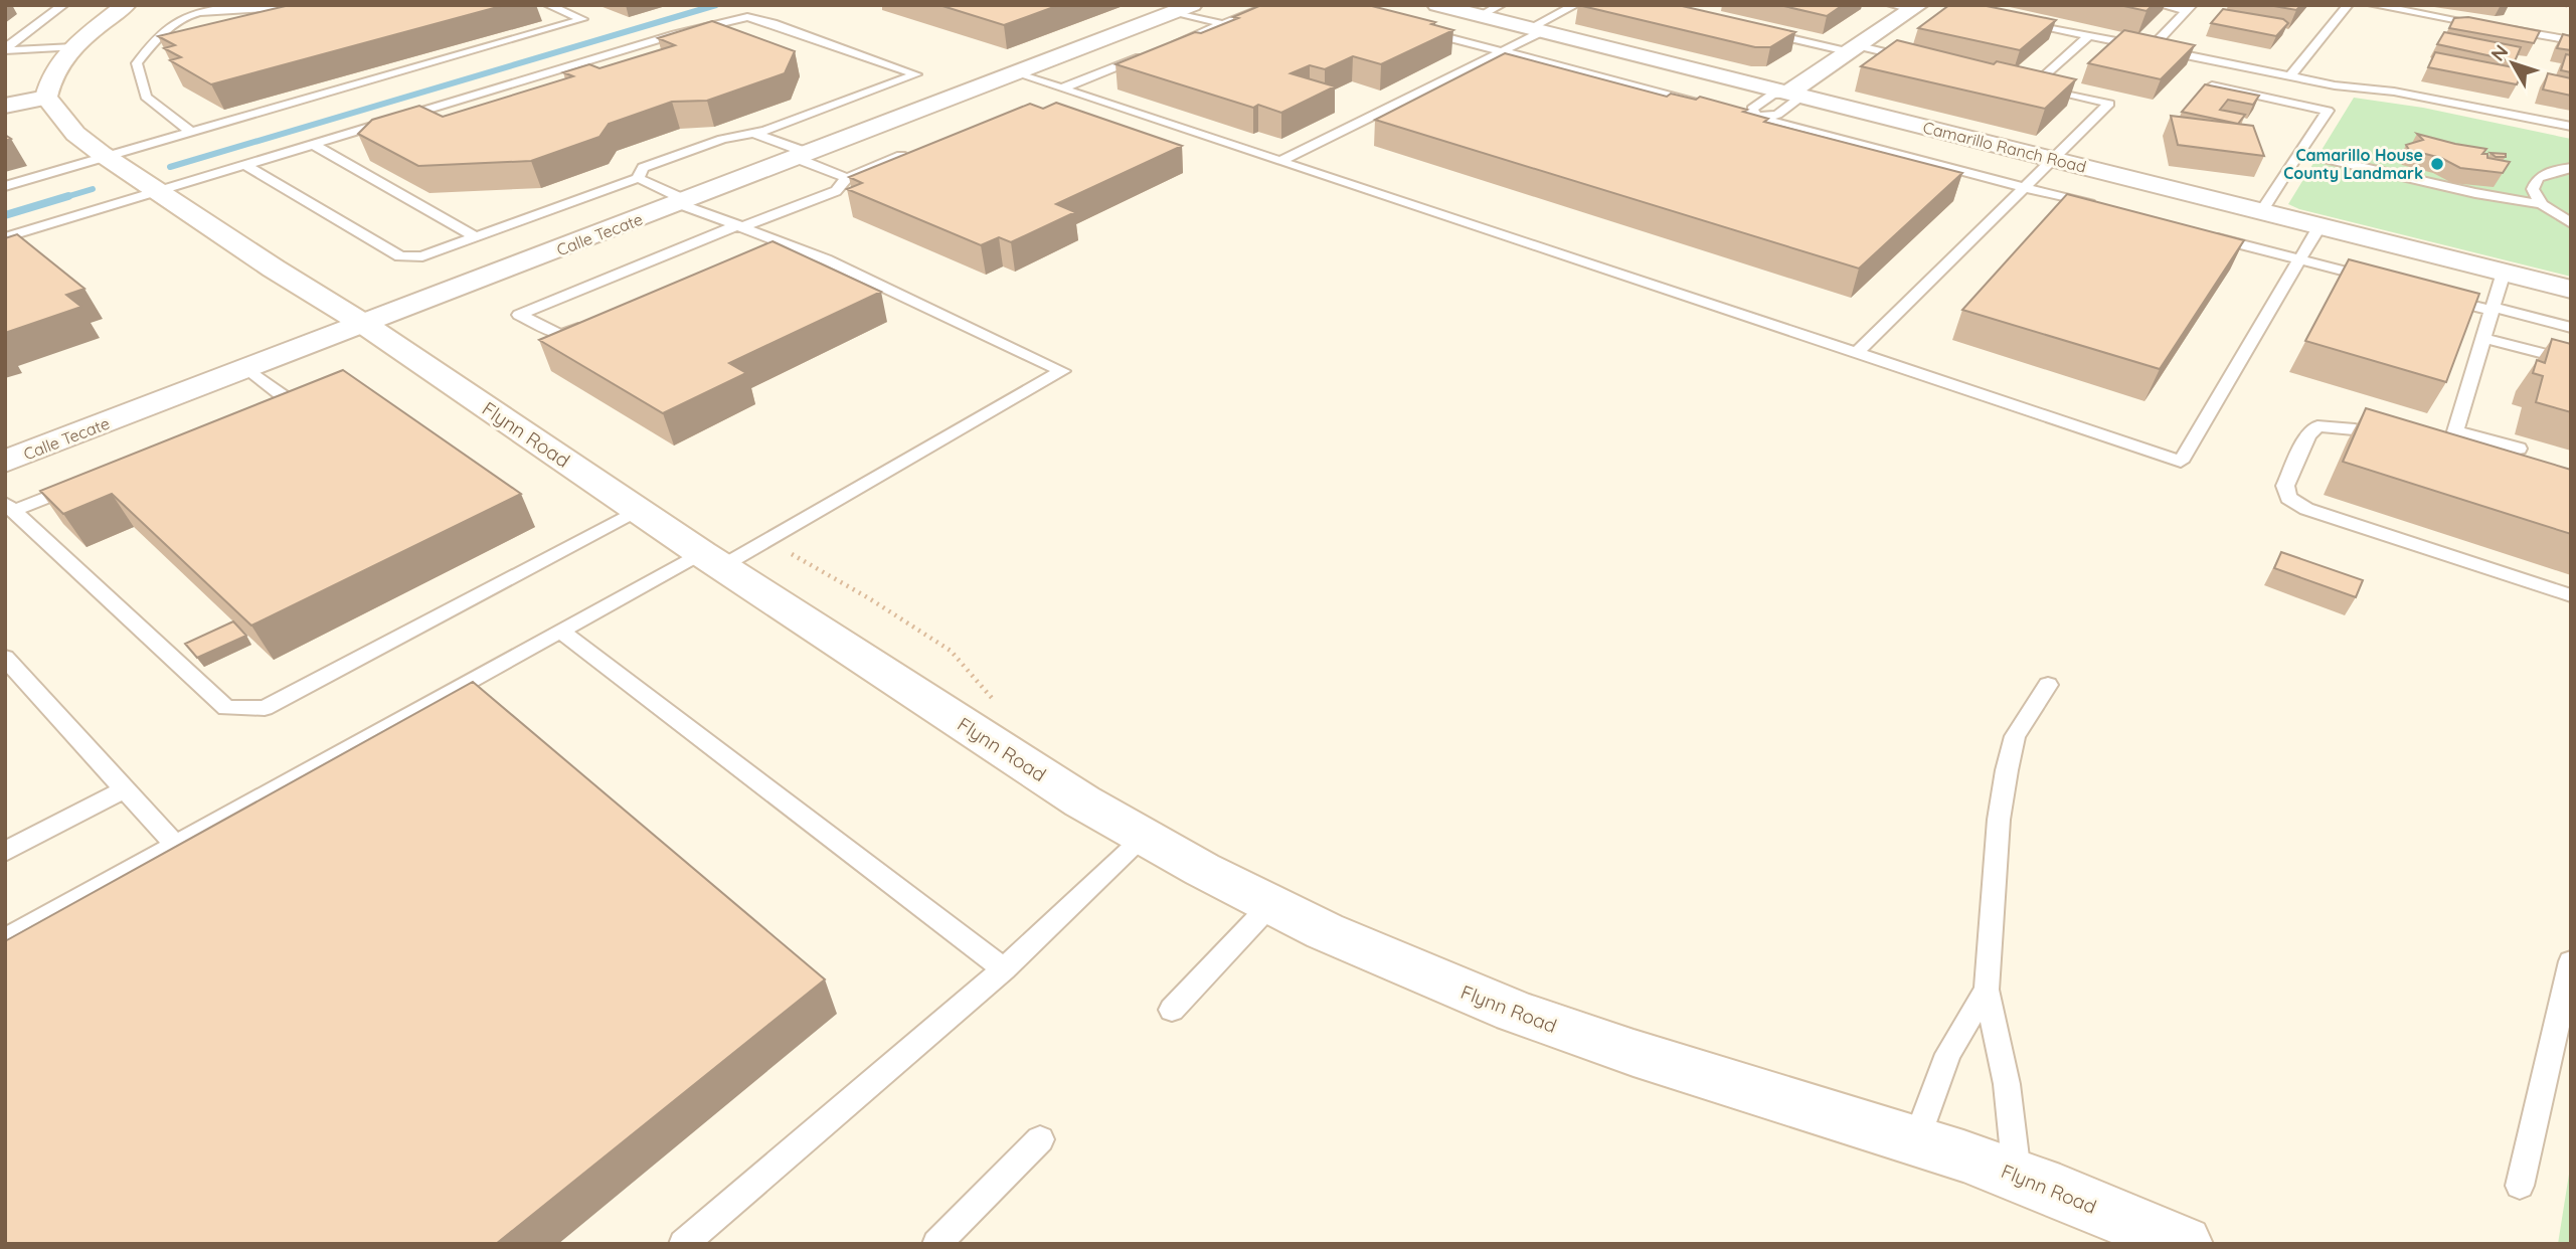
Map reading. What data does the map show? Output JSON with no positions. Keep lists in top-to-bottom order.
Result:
{
  "streets": {
    "street": ["Camarillo Ranch Road", "Calle Tecate", "Flynn Road"]
  },
  "crossings": [
    ["Calle Tecate", "Flynn Road"]
  ],
  "places": ["Camarillo House County Landmark"],
  "north": "top left"
}
